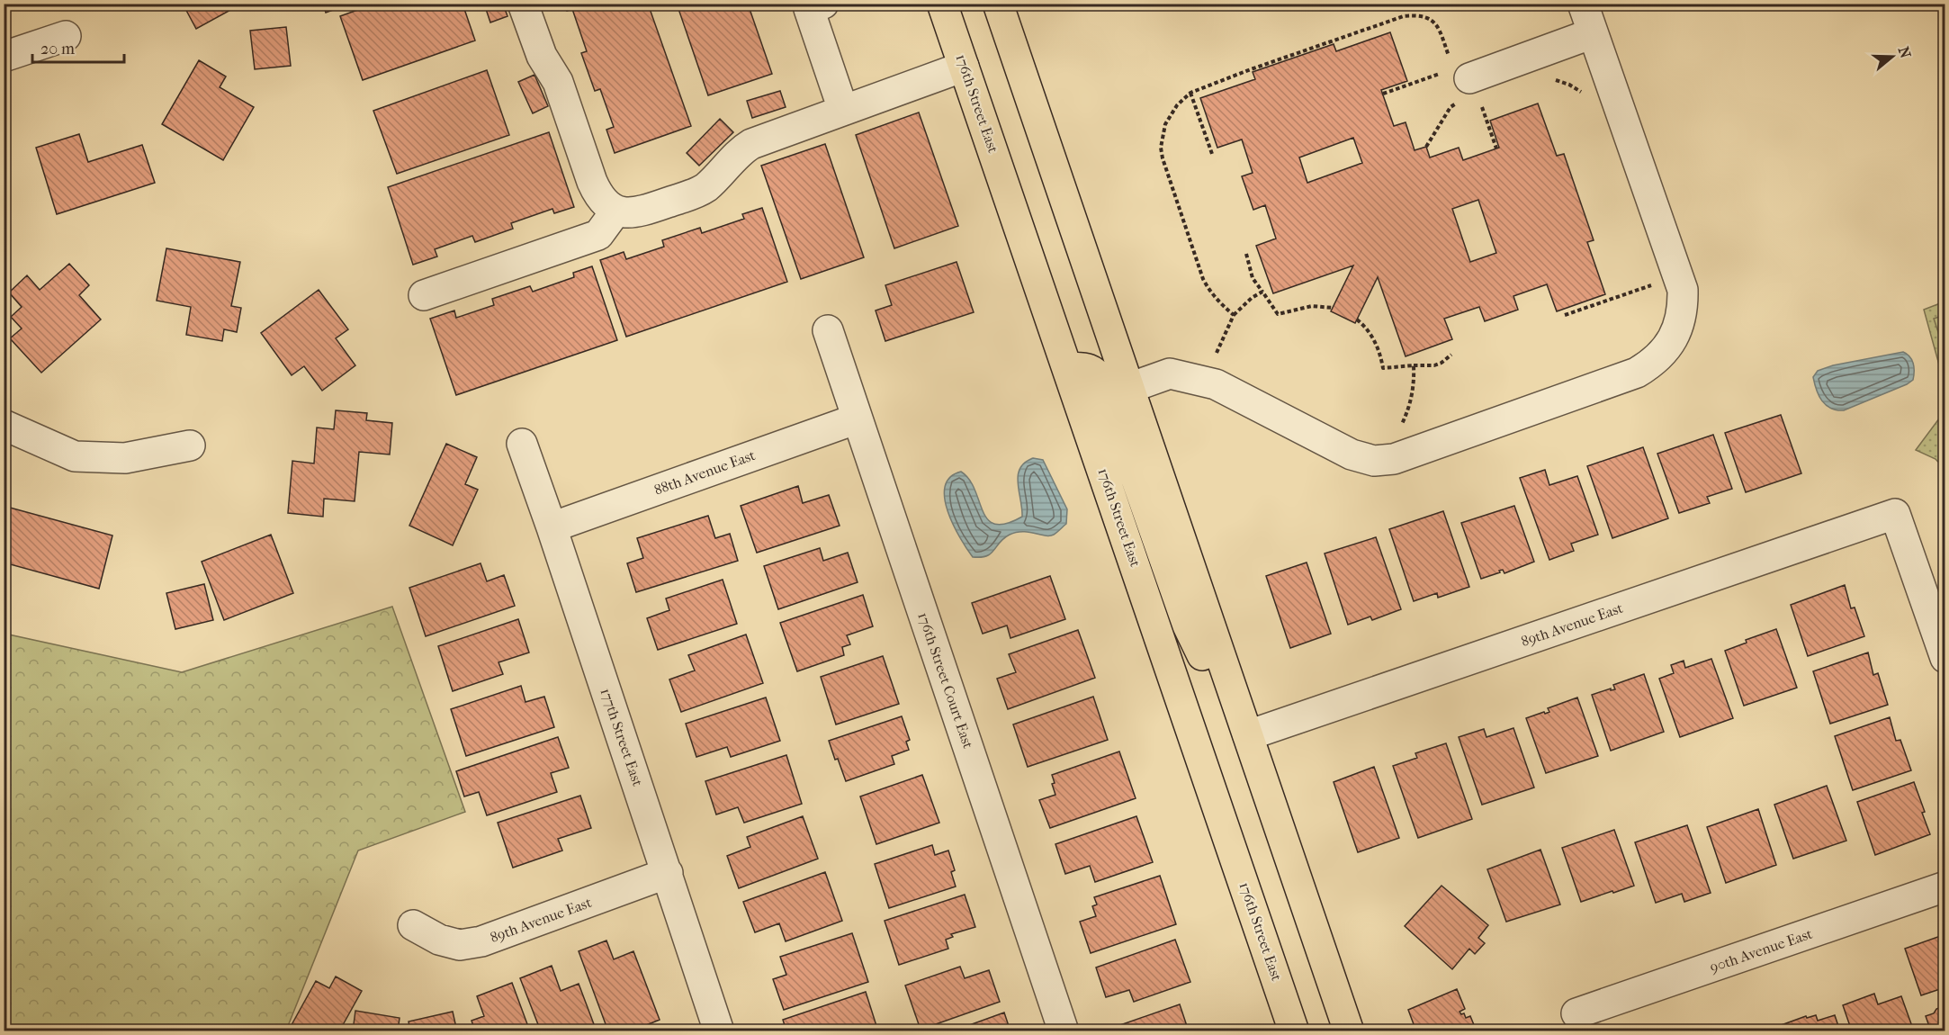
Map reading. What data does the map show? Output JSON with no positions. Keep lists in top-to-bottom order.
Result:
{
  "streets": {
    "main road": ["176th Street East"],
    "street": [
      "88th Avenue East",
      "89th Avenue East",
      "176th Street Court East",
      "177th Street East",
      "90th Avenue East"
    ]
  },
  "crossings": [
    ["88th Avenue East", "176th Street Court East"],
    ["88th Avenue East", "177th Street East"],
    ["89th Avenue East", "177th Street East"]
  ],
  "scale_bar": "20 m",
  "north": "right"
}
